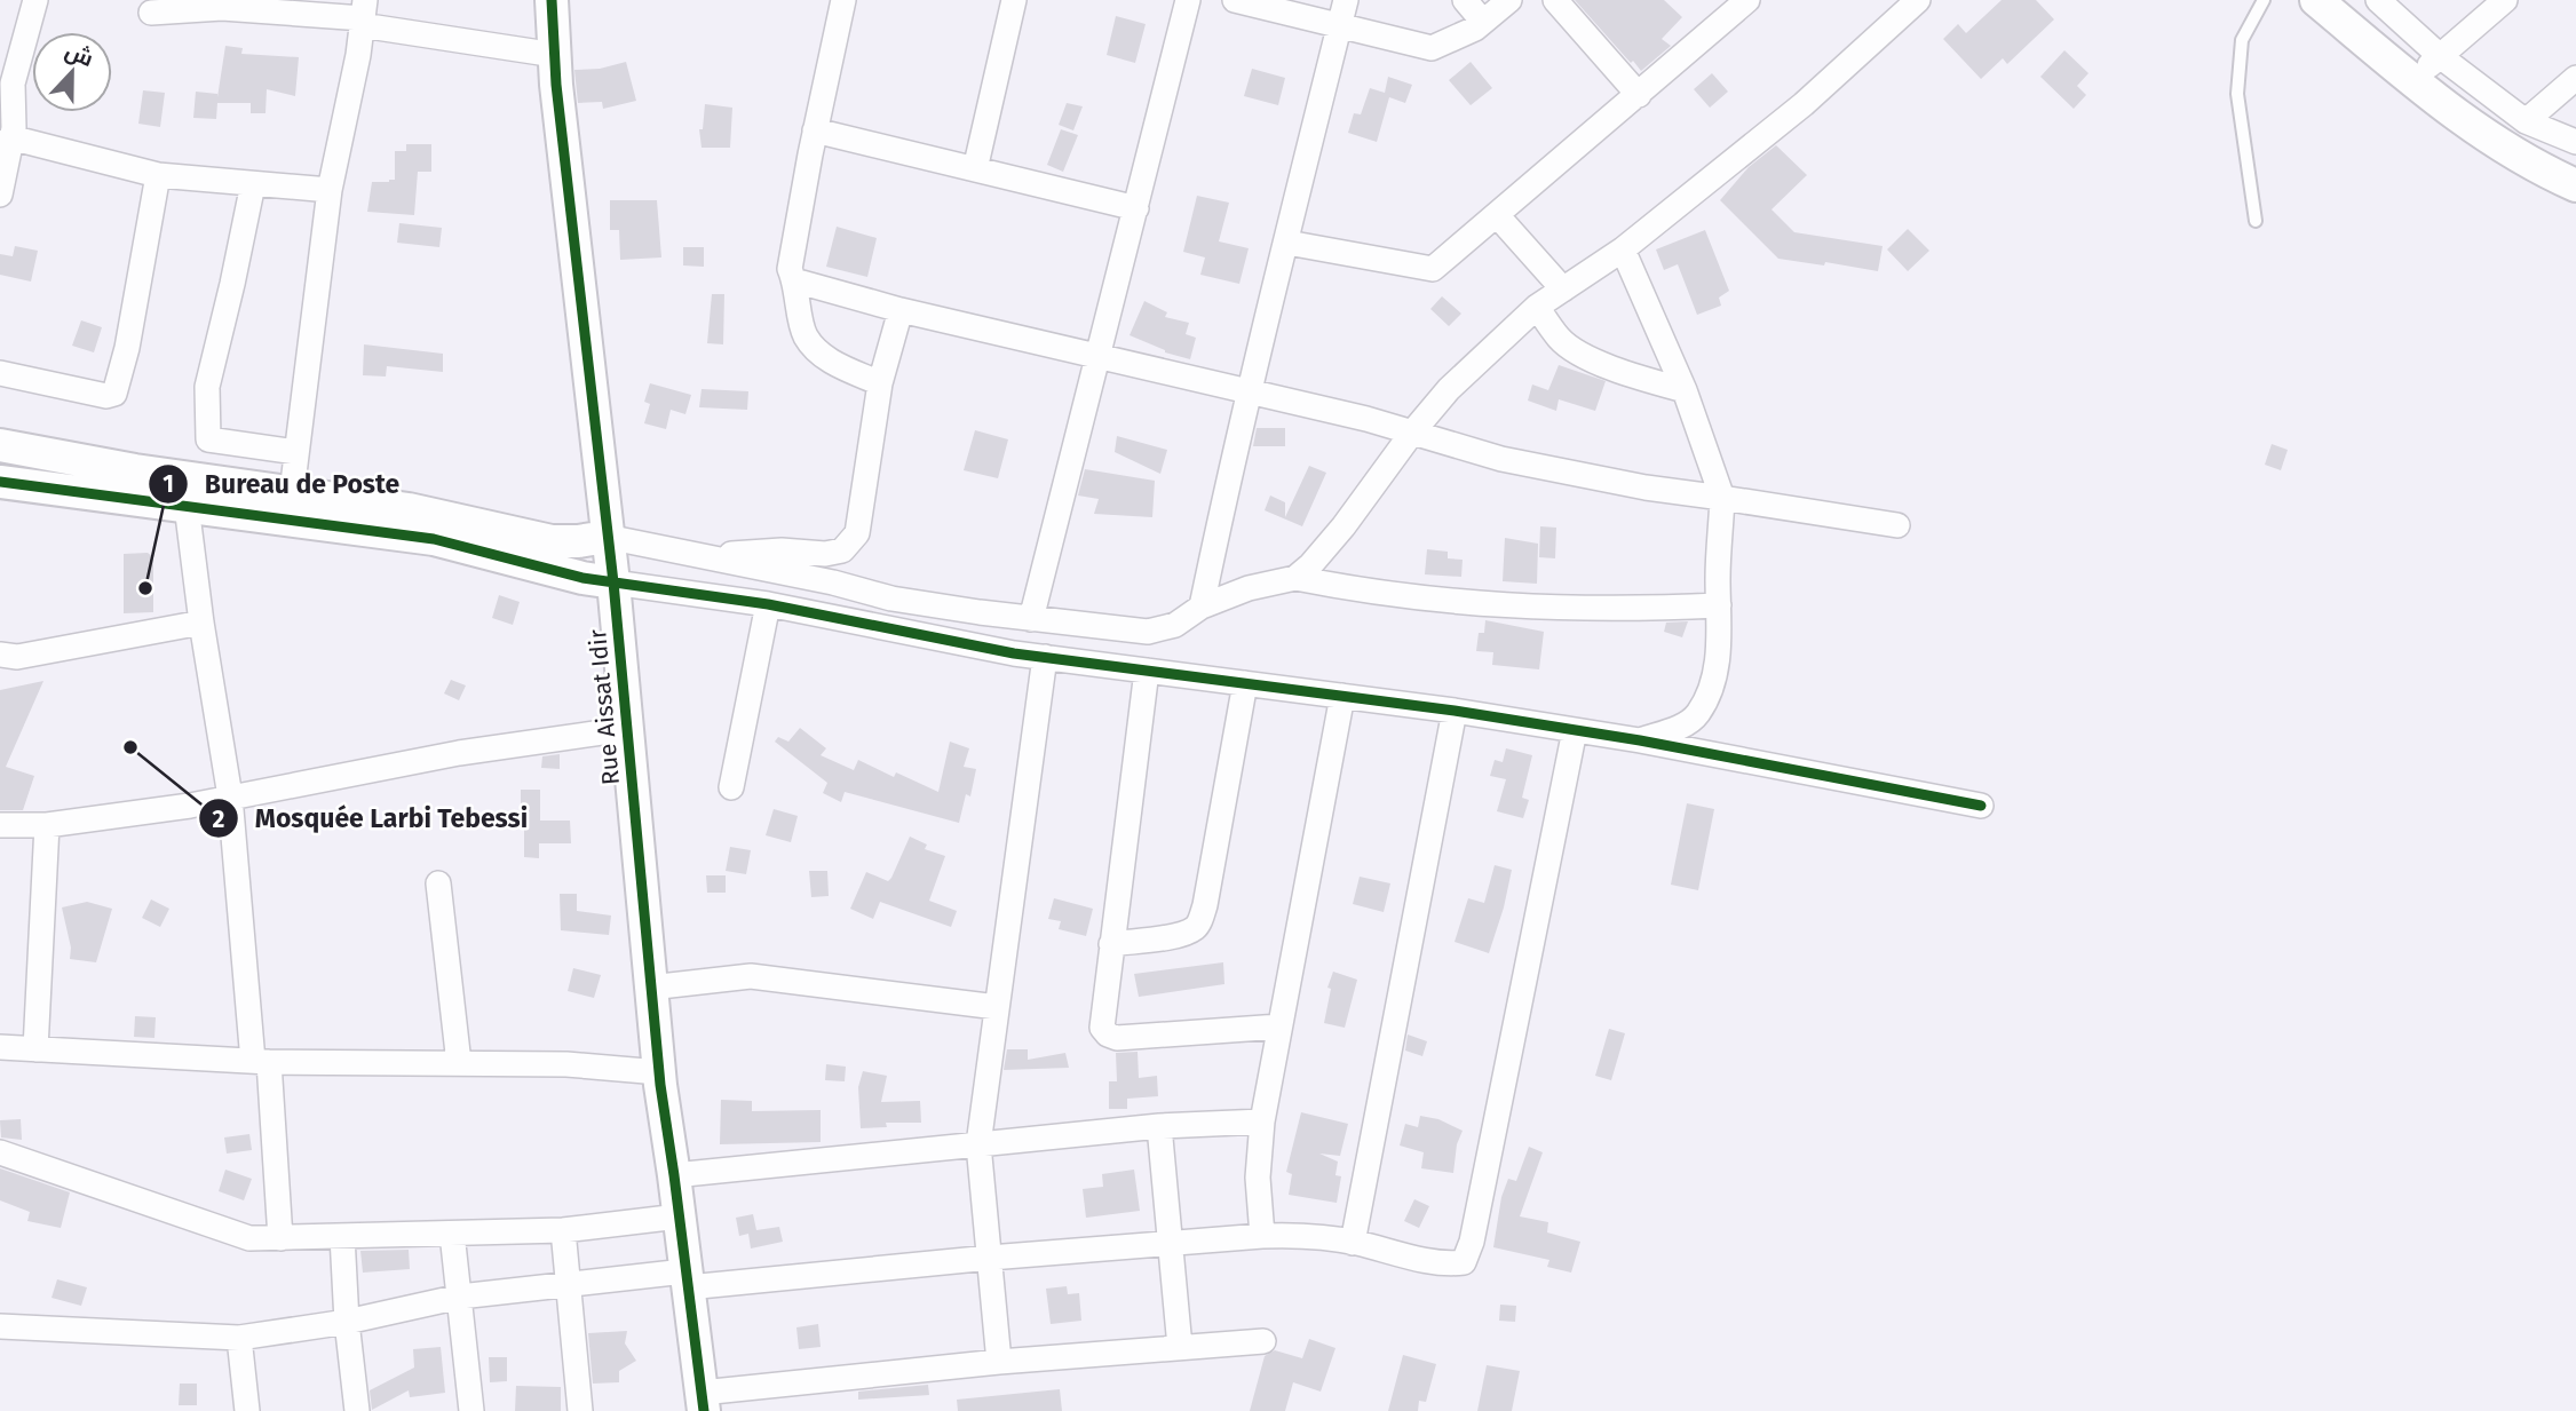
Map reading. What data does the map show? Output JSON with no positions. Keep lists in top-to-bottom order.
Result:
{
  "streets": {
    "street": ["Rue Aissat Idir"]
  },
  "places": ["Bureau de Poste", "Mosquée Larbi Tebessi"],
  "north": "top"
}
